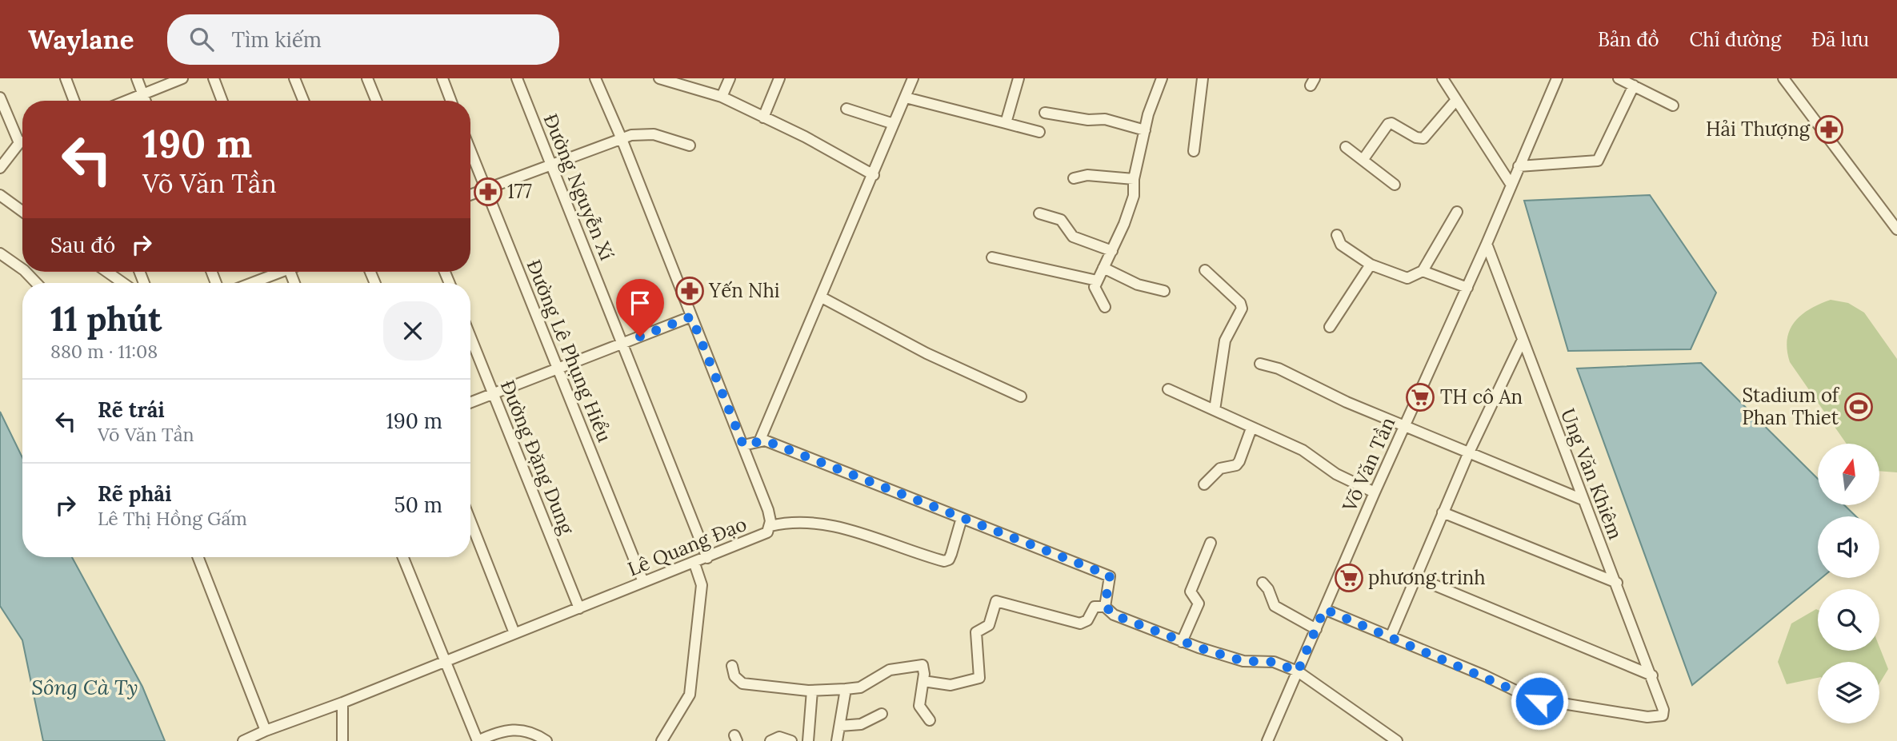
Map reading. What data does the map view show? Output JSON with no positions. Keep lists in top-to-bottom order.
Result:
{
  "streets": {
    "street": [
      "Đường Nguyễn Xí",
      "Đường Lê Phụng Hiểu",
      "Đường Đặng Dung",
      "Võ Văn Tần",
      "Ung Văn Khiêm",
      "Lê Quang Đạo"
    ]
  },
  "crossings": [
    ["Đường Nguyễn Xí", "Lê Quang Đạo"],
    ["Đường Lê Phụng Hiểu", "Lê Quang Đạo"],
    ["Đường Đặng Dung", "Lê Quang Đạo"],
    ["Võ Văn Tần", "Ung Văn Khiêm"]
  ],
  "water": ["Sông Cà Ty"],
  "places": {
    "pharmacy": ["Hải Thượng", "177", "Yến Nhi"],
    "supermarket": ["TH cô An", "phương trinh"],
    "sports": ["Stadium of Phan Thiet"]
  },
  "north": "top",
  "page": {
    "header": "Waylane",
    "search": "Tìm kiếm",
    "nav": ["Bản đồ", "Chỉ đường", "Đã lưu"],
    "turn": ["190 m", "Võ Văn Tần"],
    "then": "Sau đó",
    "heading": ["11 phút", "880 m · 11:08"],
    "list": [
      {
        "name": "Rẽ trái",
        "note": "Võ Văn Tần",
        "value": "190 m"
      },
      {
        "name": "Rẽ phải",
        "note": "Lê Thị Hồng Gấm",
        "value": "50 m"
      }
    ]
  }
}
